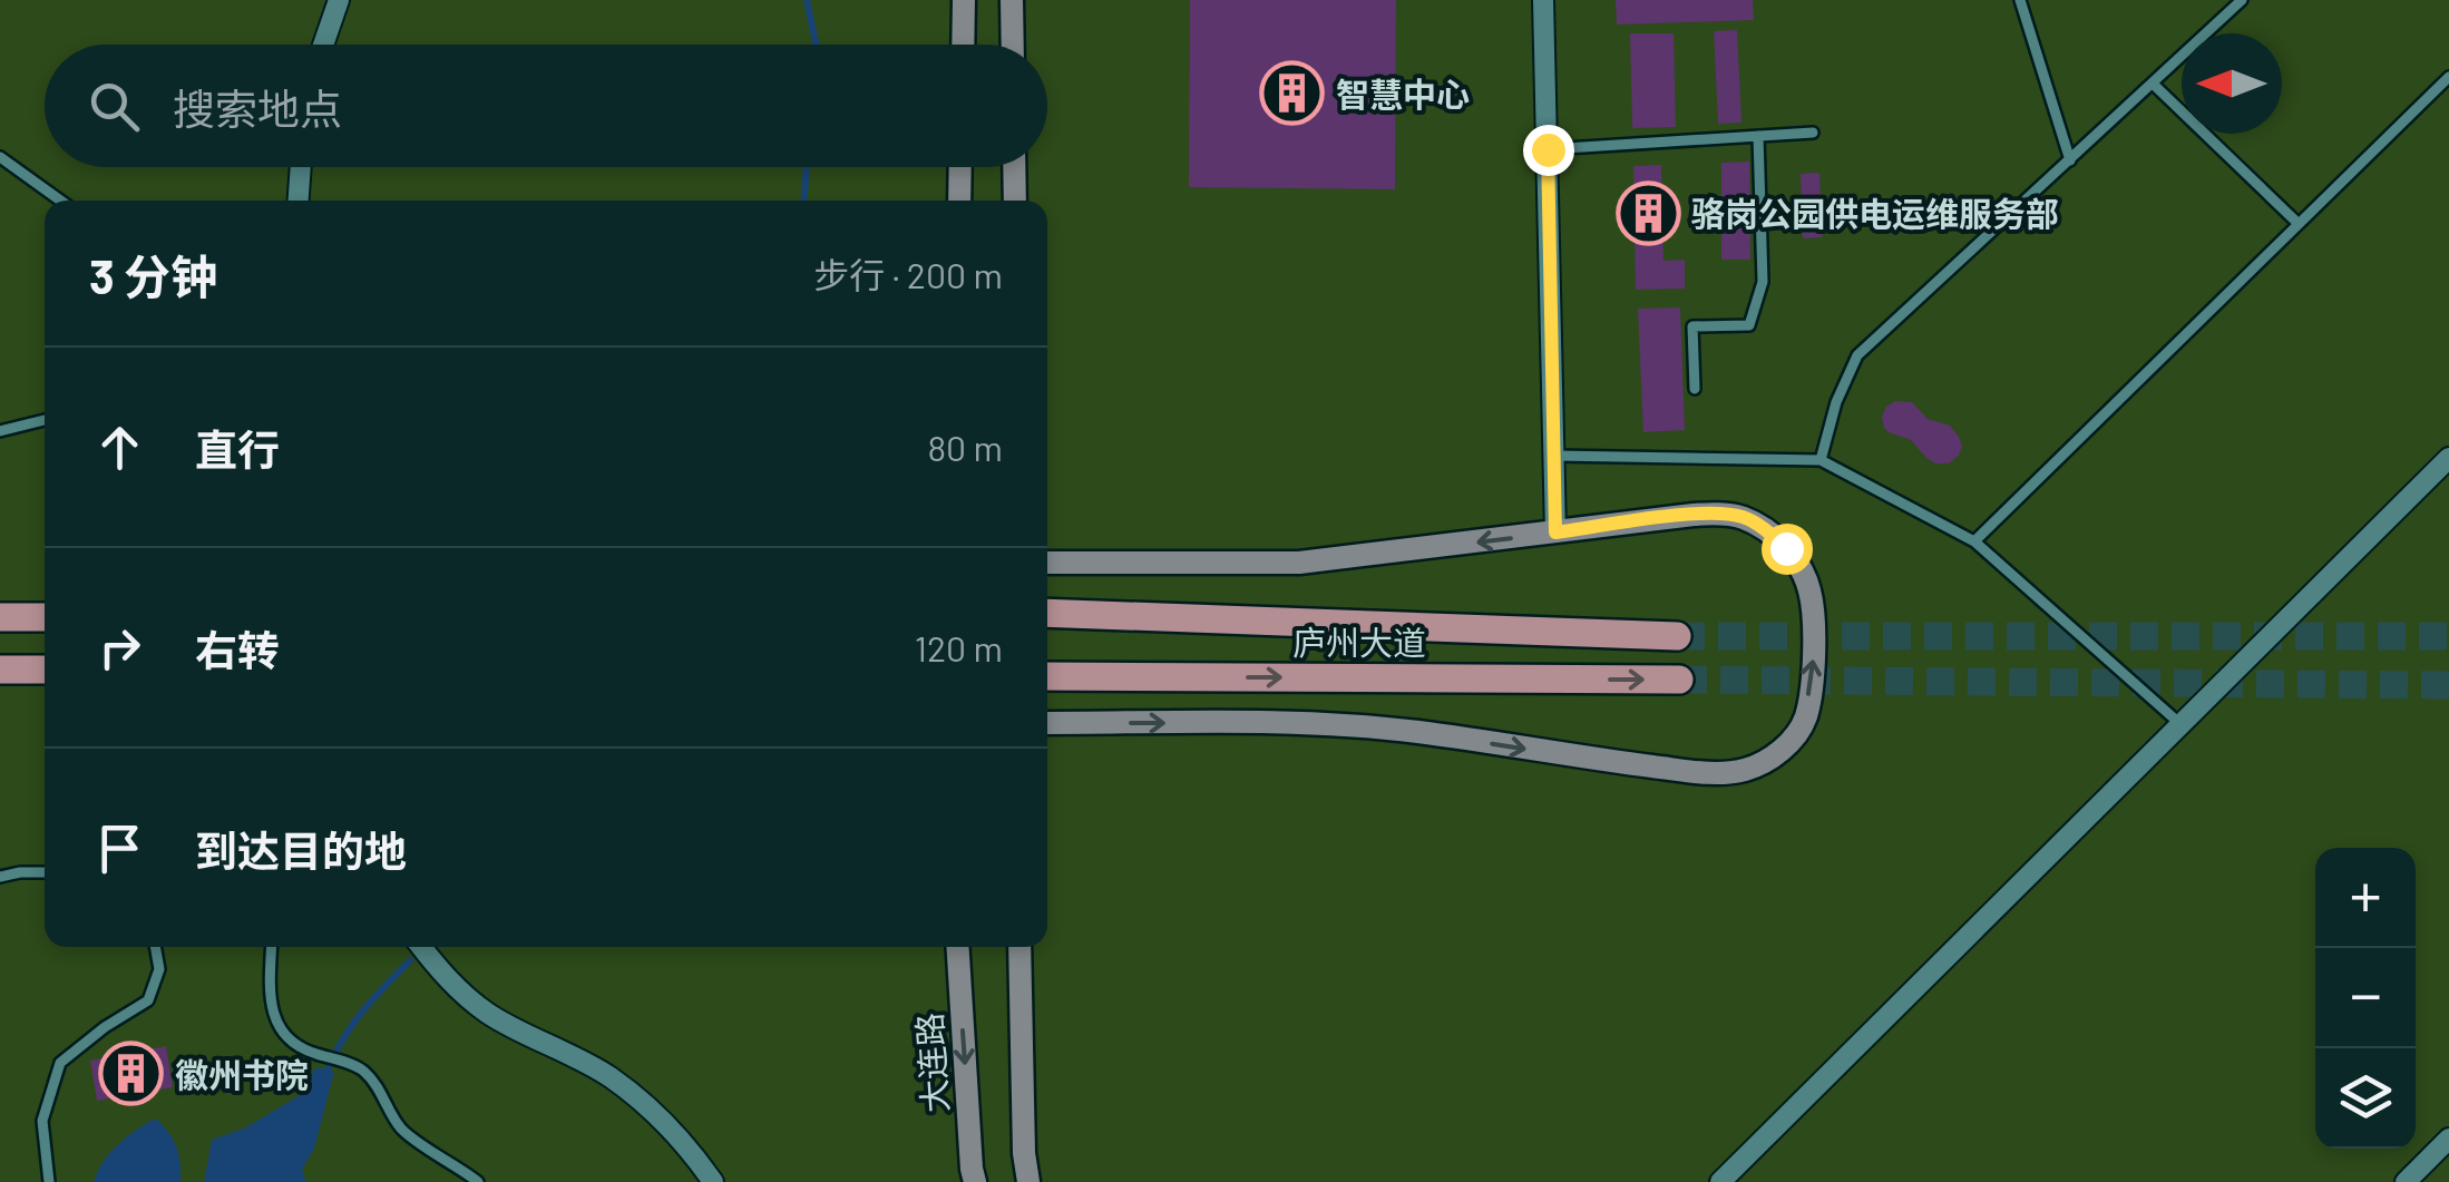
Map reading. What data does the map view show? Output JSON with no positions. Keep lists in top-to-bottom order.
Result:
{
  "streets": {
    "main road": ["庐州大道", "大连路"]
  },
  "places": {
    "building": ["智慧中心", "骆岗公园供电运维服务部", "徽州书院"]
  },
  "north": "left",
  "page": {
    "search": "搜索地点",
    "heading": ["3 分钟", "步行 · 200 m"],
    "list": [
      ["直行", "80 m"],
      ["右转", "120 m"],
      "到达目的地"
    ],
    "map_buttons": ["+", "−"]
  }
}
